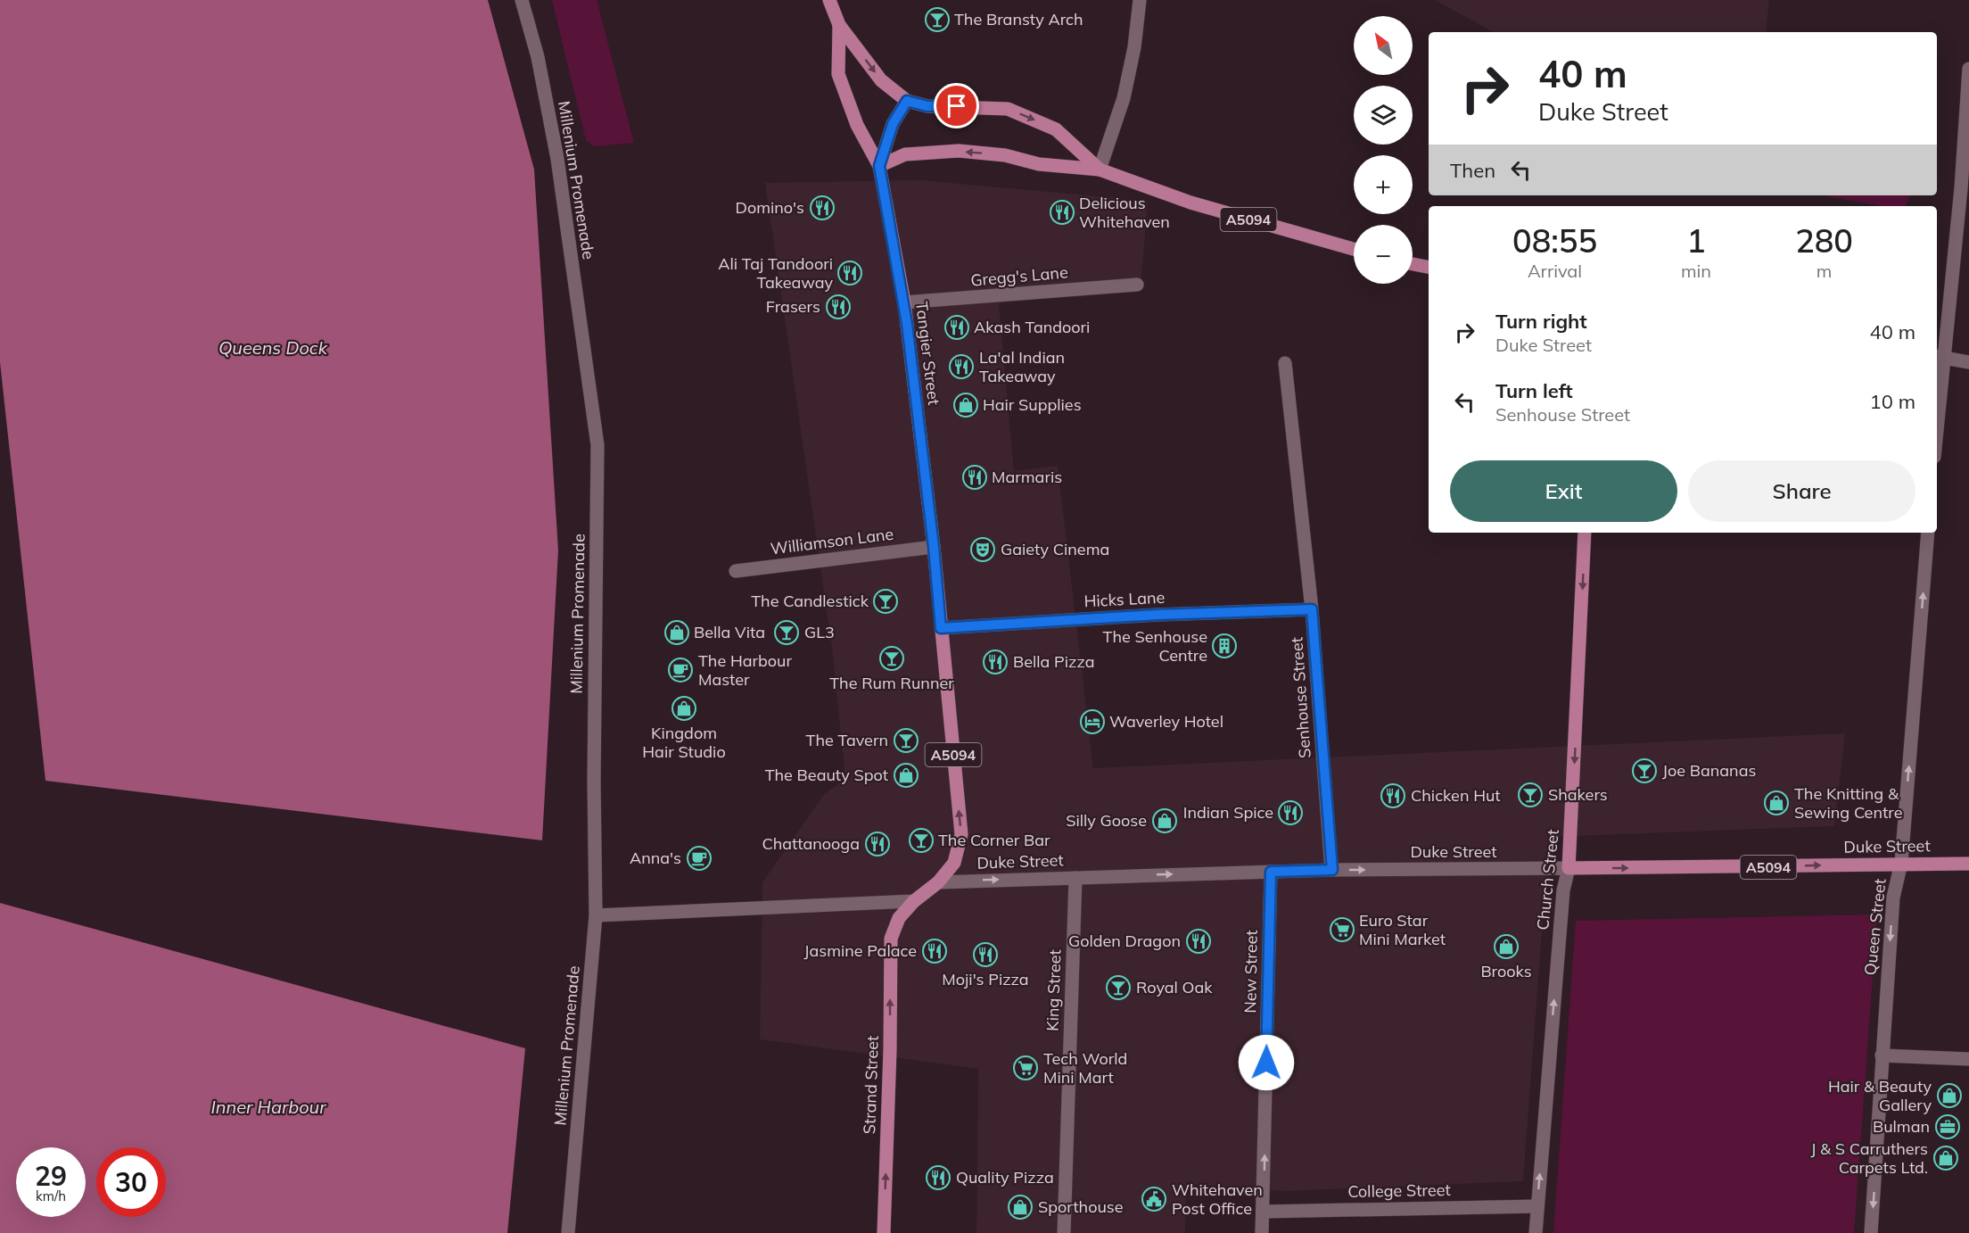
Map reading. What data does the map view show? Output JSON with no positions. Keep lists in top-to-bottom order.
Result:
{
  "streets": {
    "main road": [
      "A5094",
      "Tangier Street",
      "Duke Street",
      "Church Street",
      "Strand Street"
    ],
    "street": [
      "Millenium Promenade",
      "Gregg's Lane",
      "Williamson Lane",
      "Hicks Lane",
      "Senhouse Street",
      "Queen Street",
      "New Street",
      "King Street",
      "College Street"
    ]
  },
  "crossings": [
    ["A5094", "Tangier Street"],
    ["A5094", "Williamson Lane"],
    ["A5094", "Hicks Lane"],
    ["A5094", "Duke Street"],
    ["A5094", "Strand Street"],
    ["Gregg's Lane", "Tangier Street"],
    ["Tangier Street", "Williamson Lane"],
    ["Hicks Lane", "Senhouse Street"],
    ["Senhouse Street", "Duke Street"],
    ["Duke Street", "Church Street"],
    ["Duke Street", "Queen Street"],
    ["Duke Street", "New Street"],
    ["Duke Street", "King Street"],
    ["Church Street", "College Street"],
    ["New Street", "College Street"]
  ],
  "one_way": ["Duke Street", "New Street", "Strand Street"],
  "water": ["Queens Dock", "Inner Harbour"],
  "places": {
    "bar": [
      "The Bransty Arch",
      "The Candlestick",
      "GL3",
      "The Rum Runner",
      "The Tavern",
      "Joe Bananas",
      "Shakers",
      "The Corner Bar",
      "Royal Oak"
    ],
    "restaurant": [
      "Domino's",
      "Delicious Whitehaven",
      "Ali Taj Tandoori Takeaway",
      "Frasers",
      "Akash Tandoori",
      "La'al Indian Takeaway",
      "Marmaris",
      "Bella Pizza",
      "Chicken Hut",
      "Indian Spice",
      "Chattanooga",
      "Golden Dragon",
      "Jasmine Palace",
      "Moji's Pizza",
      "Quality Pizza"
    ],
    "shop": [
      "Hair Supplies",
      "Bella Vita",
      "Kingdom Hair Studio",
      "The Beauty Spot",
      "The Knitting & Sewing Centre",
      "Silly Goose",
      "Brooks",
      "Hair & Beauty Gallery",
      "J & S Carruthers Carpets Ltd.",
      "Sporthouse"
    ],
    "theatre": ["Gaiety Cinema"],
    "building": ["The Senhouse Centre"],
    "cafe": ["The Harbour Master", "Anna's"],
    "hotel": ["Waverley Hotel"],
    "supermarket": ["Euro Star Mini Market", "Tech World Mini Mart"],
    "office": ["Bulman"],
    "public building": ["Whitehaven Post Office"]
  },
  "north": "top left",
  "page": {
    "map_buttons": ["+", "−"],
    "turn": ["40 m", "Duke Street"],
    "then": "Then",
    "eta": [
      "08:55",
      "Arrival",
      "1",
      "min",
      "280",
      "m"
    ],
    "list": [
      {
        "name": "Turn right",
        "note": "Duke Street",
        "value": "40 m"
      },
      {
        "name": "Turn left",
        "note": "Senhouse Street",
        "value": "10 m"
      }
    ],
    "buttons": ["Exit", "Share"],
    "speed": "29 km/h",
    "limit": "30"
  }
}
